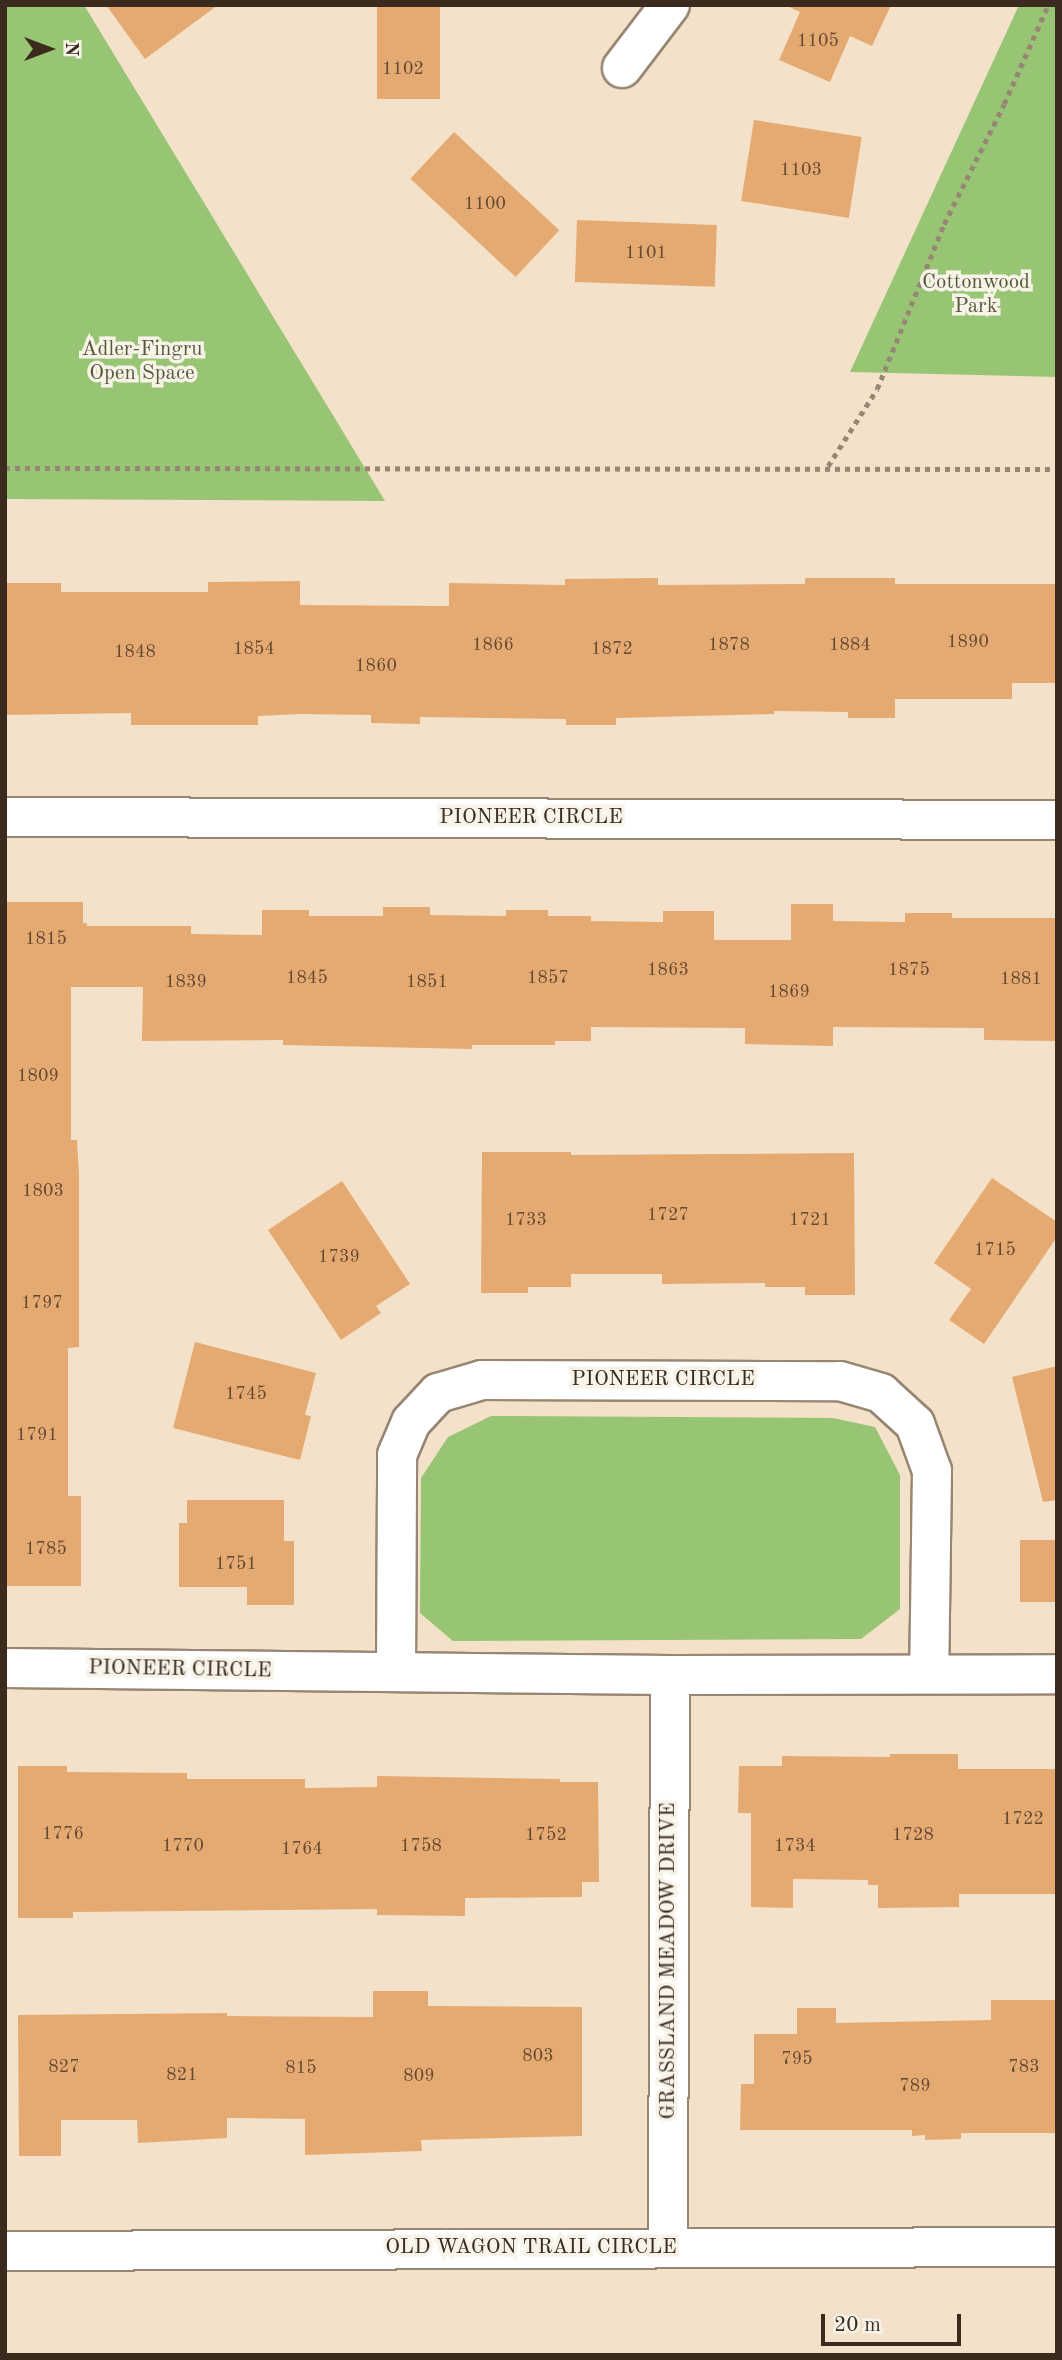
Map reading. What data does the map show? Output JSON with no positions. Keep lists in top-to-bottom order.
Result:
{
  "streets": {
    "street": ["PIONEER CIRCLE", "GRASSLAND MEADOW DRIVE", "OLD WAGON TRAIL CIRCLE"]
  },
  "crossings": [
    ["PIONEER CIRCLE", "GRASSLAND MEADOW DRIVE"],
    ["GRASSLAND MEADOW DRIVE", "OLD WAGON TRAIL CIRCLE"]
  ],
  "parks": ["Cottonwood Park", "Adler-Fingru Open Space"],
  "house_numbers": [
    "1105",
    "1102",
    "1103",
    "1100",
    "1101",
    "1890",
    "1866",
    "1878",
    "1884",
    "1854",
    "1872",
    "1848",
    "1860",
    "1815",
    "1863",
    "1875",
    "1845",
    "1857",
    "1881",
    "1839",
    "1851",
    "1869",
    "1809",
    "1803",
    "1727",
    "1733",
    "1721",
    "1715",
    "1739",
    "1797",
    "1745",
    "1791",
    "1785",
    "1751",
    "1722",
    "1776",
    "1752",
    "1728",
    "1770",
    "1758",
    "1734",
    "1764",
    "803",
    "795",
    "827",
    "783",
    "815",
    "821",
    "809",
    "789"
  ],
  "scale_bar": "20 m",
  "north": "right"
}
